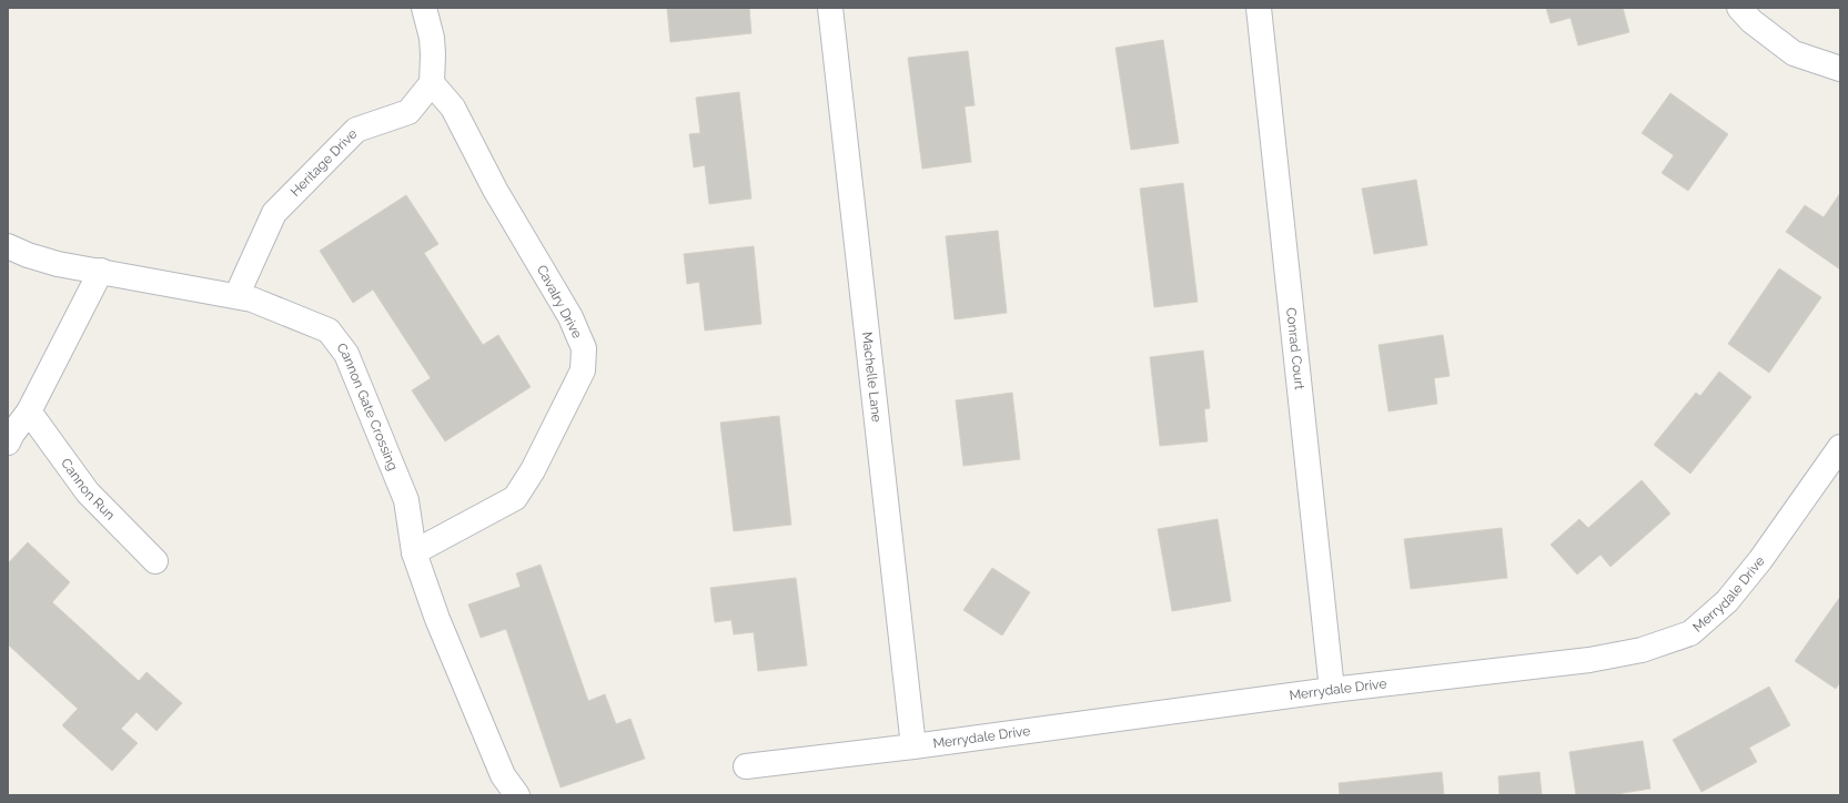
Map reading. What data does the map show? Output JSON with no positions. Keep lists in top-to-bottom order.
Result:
{
  "streets": {
    "street": [
      "Heritage Drive",
      "Cavalry Drive",
      "Conrad Court",
      "Machelle Lane",
      "Cannon Gate Crossing",
      "Cannon Run",
      "Merrydale Drive"
    ]
  },
  "crossings": [
    ["Heritage Drive", "Cavalry Drive"],
    ["Heritage Drive", "Cannon Gate Crossing"],
    ["Cavalry Drive", "Cannon Gate Crossing"],
    ["Conrad Court", "Merrydale Drive"],
    ["Machelle Lane", "Merrydale Drive"]
  ]
}
